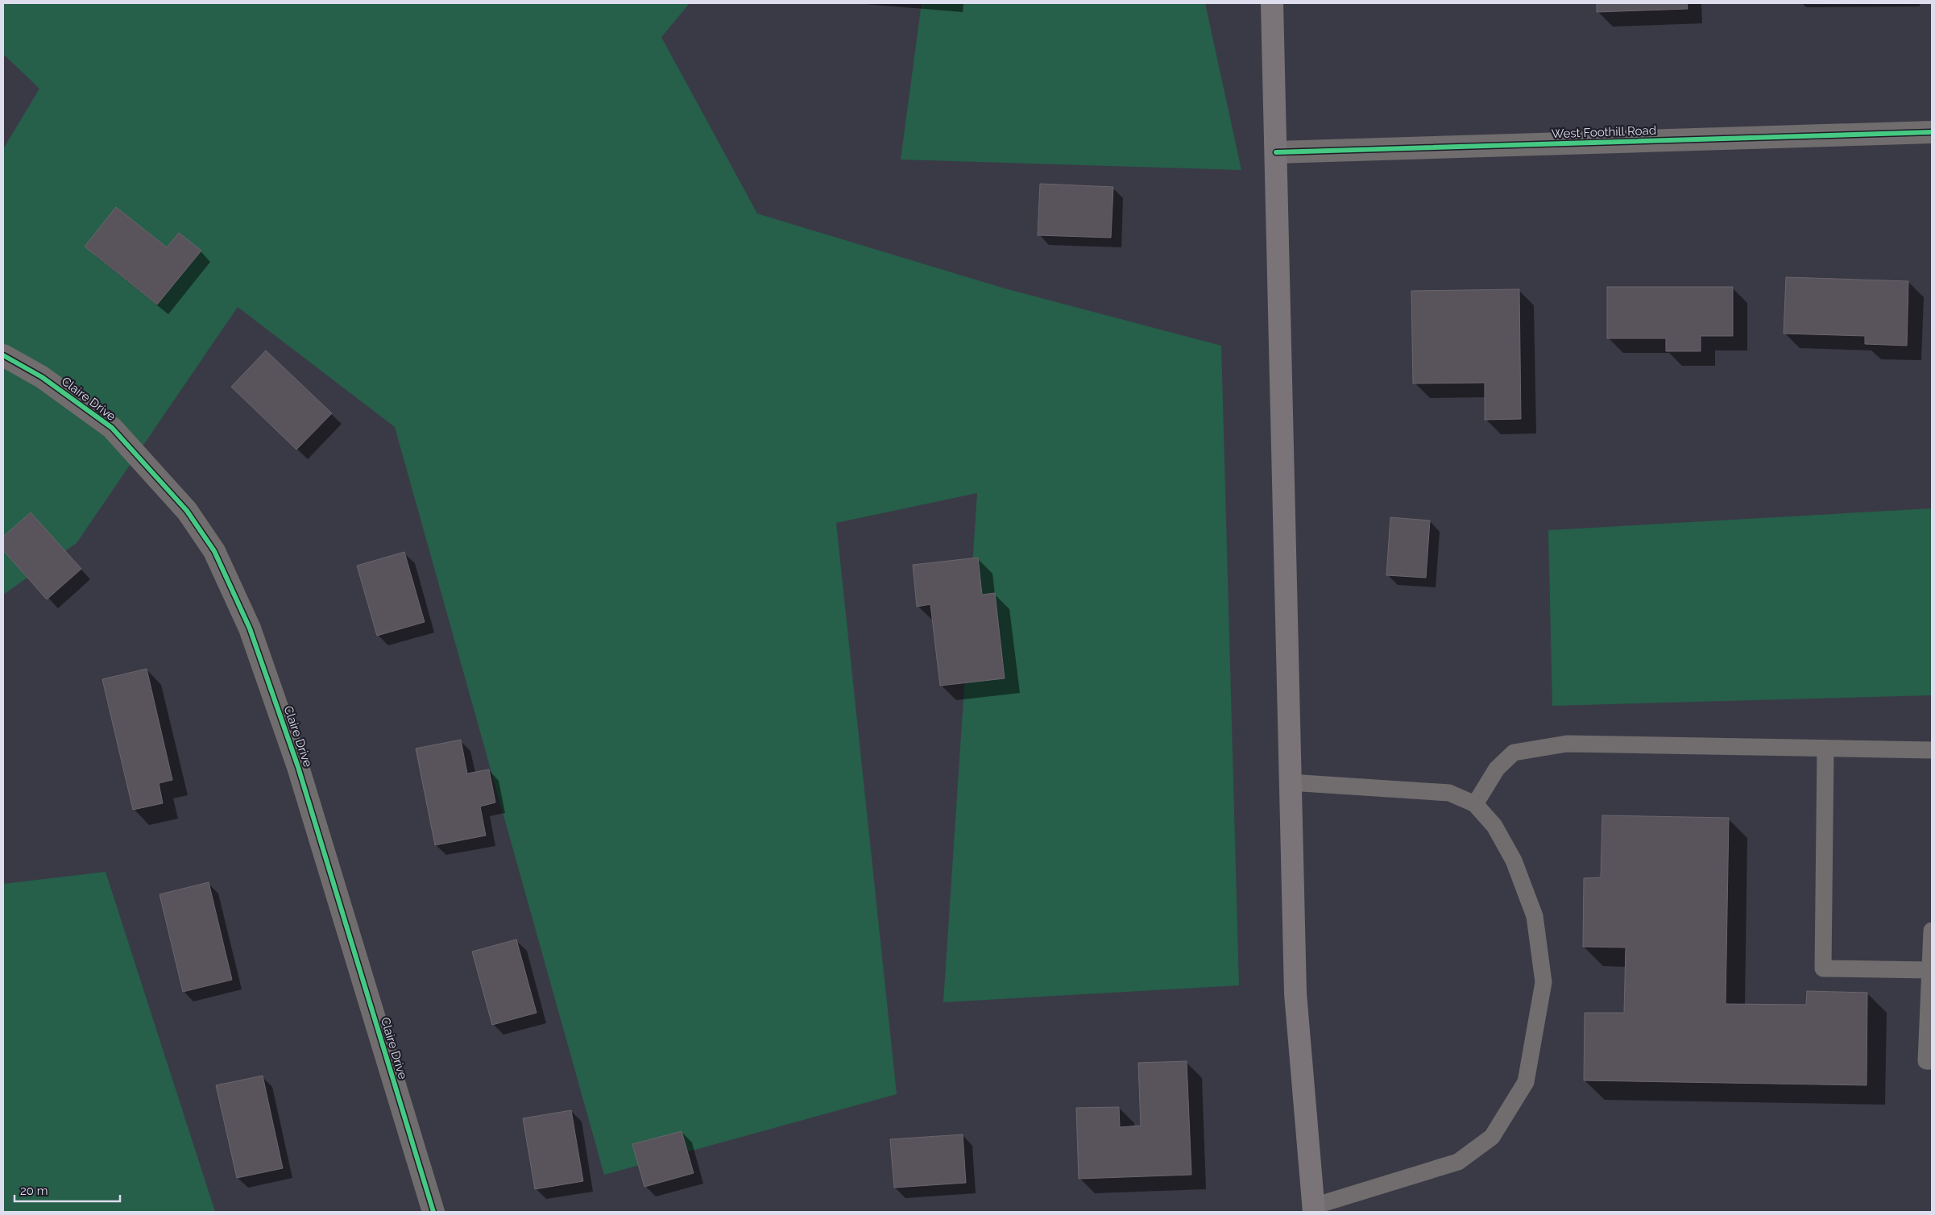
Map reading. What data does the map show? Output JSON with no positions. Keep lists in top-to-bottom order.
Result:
{
  "streets": {
    "street": ["West Foothill Road", "Claire Drive"]
  },
  "scale_bar": "20 m"
}
